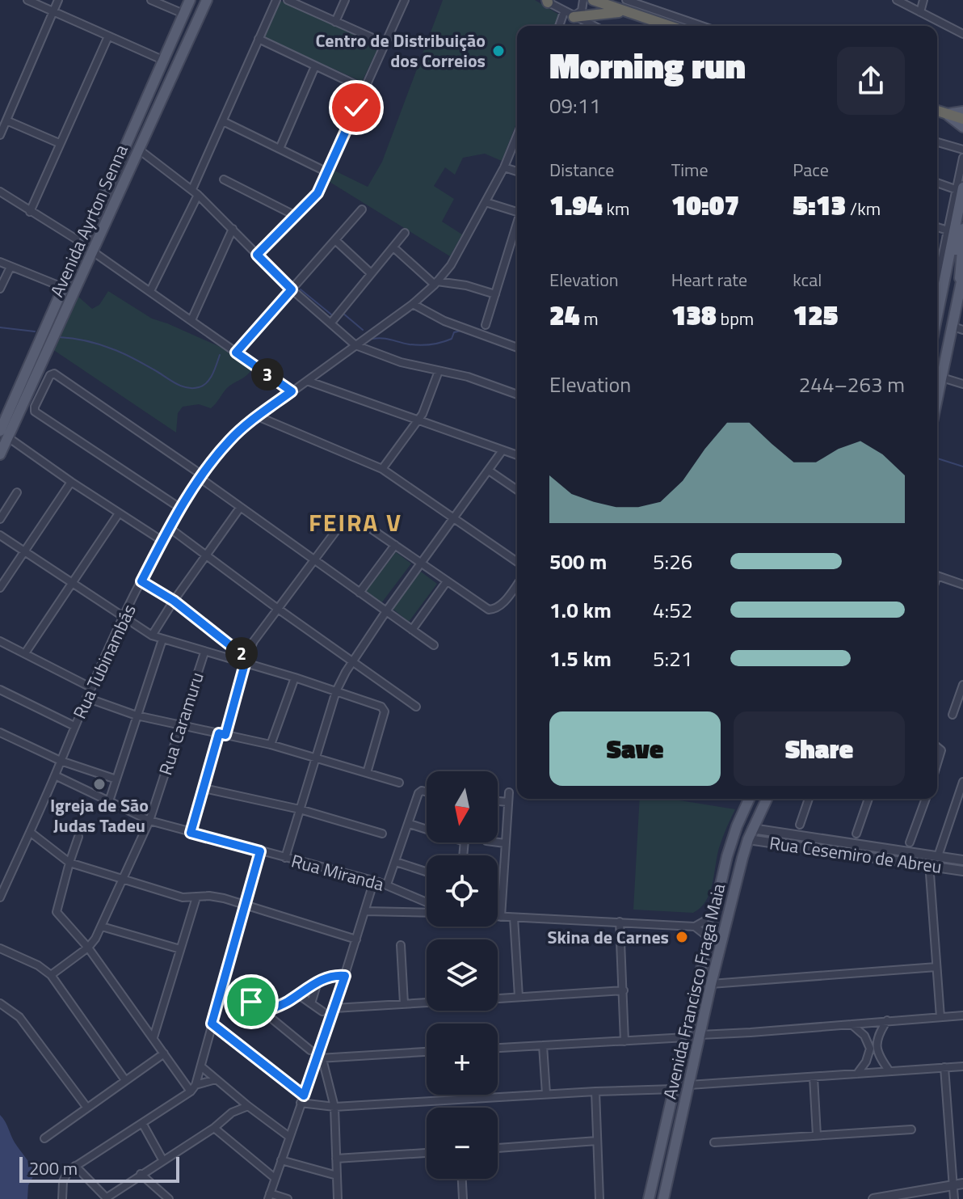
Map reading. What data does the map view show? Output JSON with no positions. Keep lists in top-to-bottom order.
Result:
{
  "streets": {
    "main road": ["Avenida Ayrton Senna", "Avenida Francisco Fraga Maia"],
    "street": [
      "Rua Tubinambás",
      "Rua Caramuru",
      "Rua Cesemiro de Abreu",
      "Rua Miranda"
    ]
  },
  "crossings": [
    ["Rua Tubinambás", "Rua Miranda"],
    ["Rua Caramuru", "Rua Miranda"],
    ["Rua Cesemiro de Abreu", "Avenida Francisco Fraga Maia"]
  ],
  "districts": ["FEIRA V"],
  "places": ["Centro de Distribuição dos Correios", "Igreja de São Judas Tadeu", "Skina de Carnes"],
  "scale_bar": "200 m",
  "north": "bottom",
  "page": {
    "heading": ["Morning run", "09:11"],
    "stats": [
      ["Distance", "1.94 km"],
      ["Time", "10:07"],
      ["Pace", "5:13 /km"],
      ["Elevation", "24 m"],
      ["Heart rate", "138 bpm"],
      ["kcal", "125"]
    ],
    "chart": ["Elevation", "244–263 m"],
    "pins": ["3", "2"],
    "list": [
      {
        "name": "500 m",
        "note": "5:26"
      },
      {
        "name": "1.0 km",
        "note": "4:52"
      },
      {
        "name": "1.5 km",
        "note": "5:21"
      }
    ],
    "buttons": ["Save", "Share"],
    "map_buttons": ["+", "−"],
    "scale": "200 m"
  }
}
